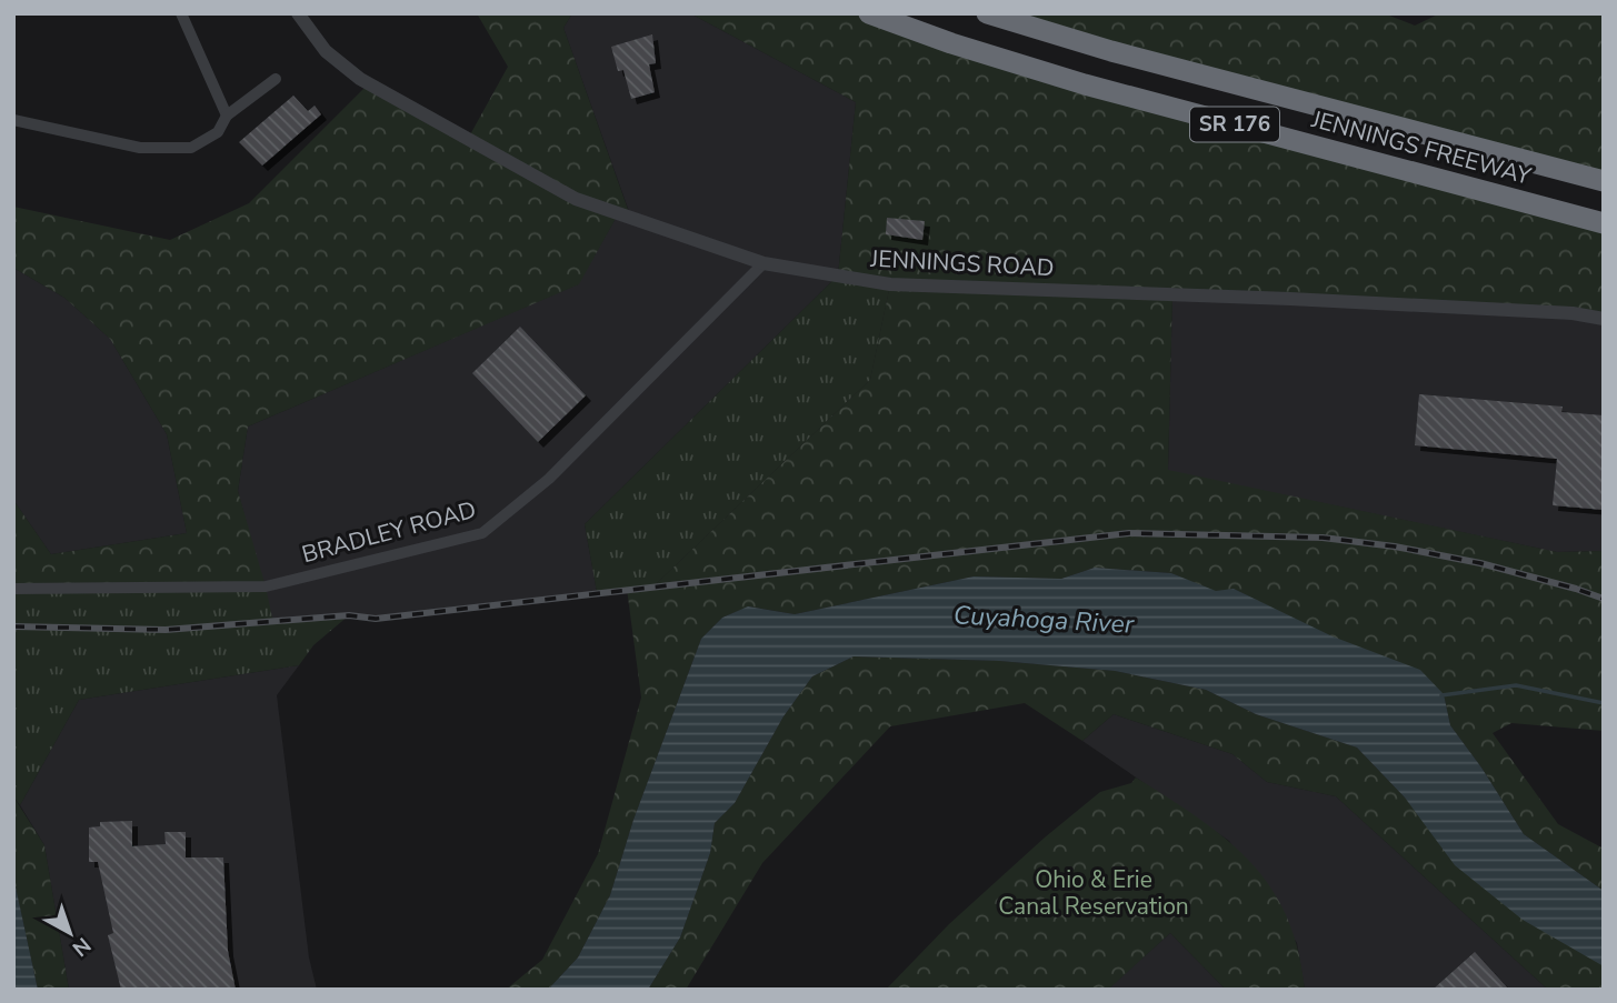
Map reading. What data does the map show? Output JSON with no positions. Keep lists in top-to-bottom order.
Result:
{
  "streets": {
    "highway": ["SR 176", "JENNINGS FREEWAY"],
    "street": ["JENNINGS ROAD", "BRADLEY ROAD"]
  },
  "crossings": [
    ["JENNINGS ROAD", "BRADLEY ROAD"]
  ],
  "water": ["Cuyahoga River"],
  "parks": ["Ohio & Erie Canal Reservation"],
  "north": "bottom right"
}
